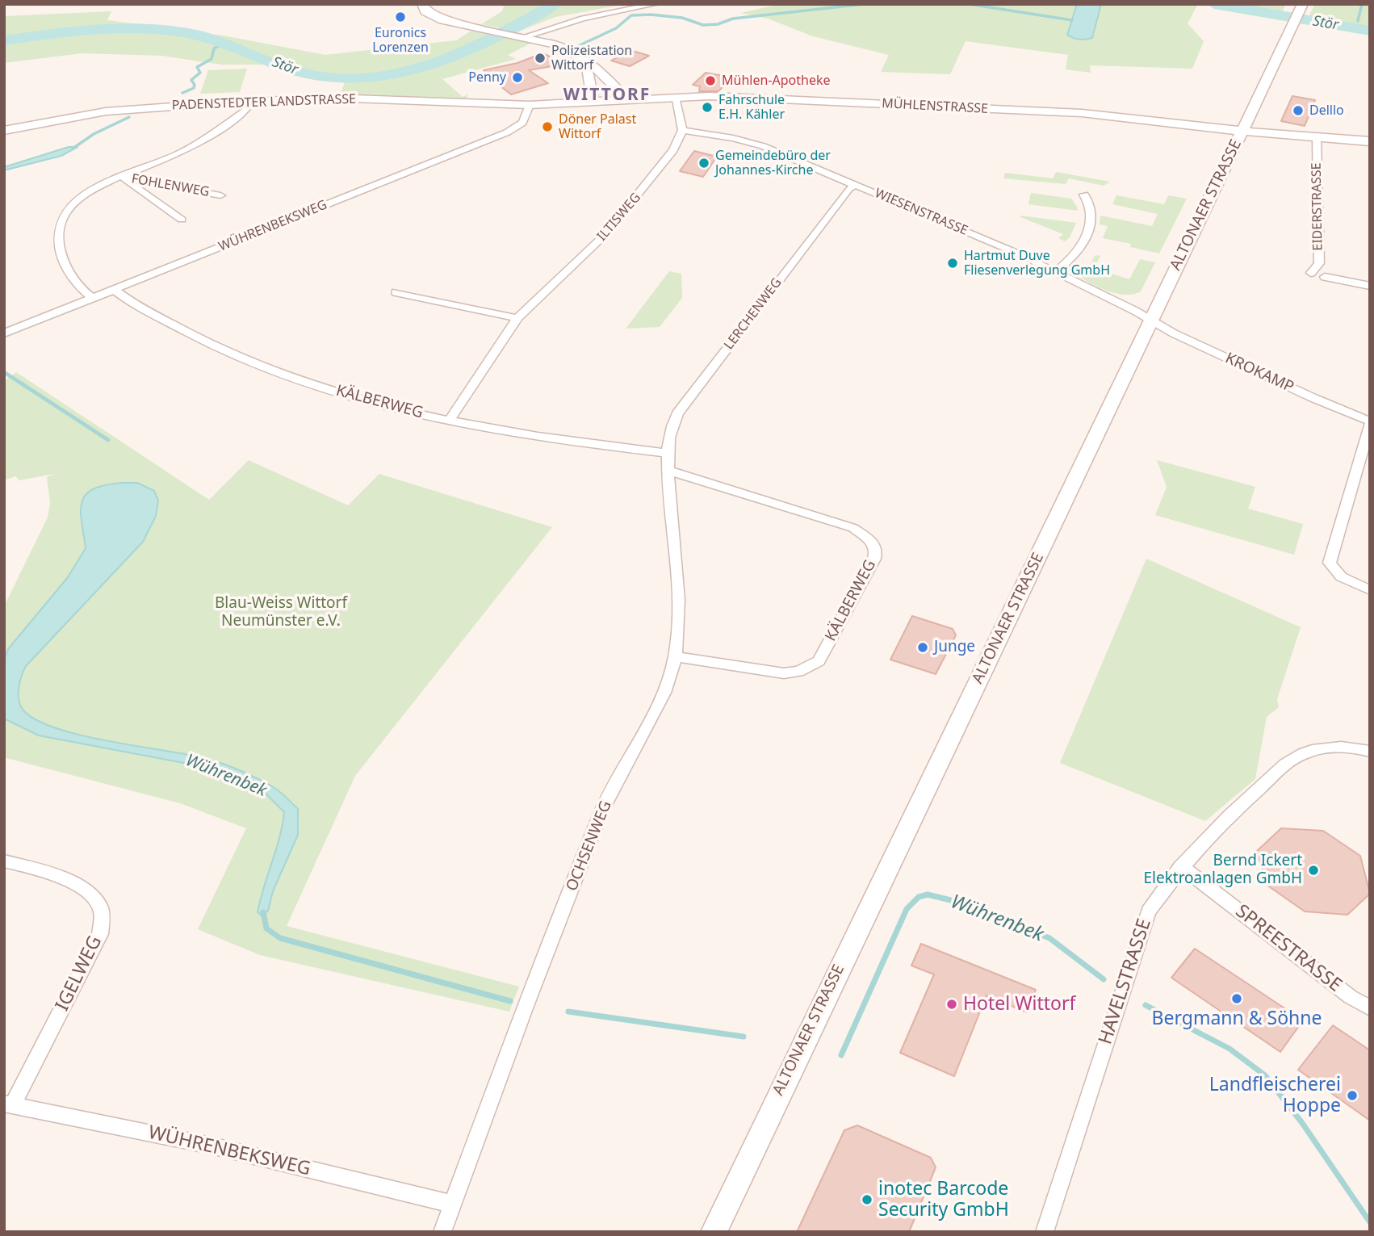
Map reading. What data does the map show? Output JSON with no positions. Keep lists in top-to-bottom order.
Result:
{
  "streets": {
    "main road": ["PADENSTEDTER LANDSTRASSE", "MÜHLENSTRASSE", "ALTONAER STRASSE"],
    "street": [
      "FOHLENWEG",
      "EIDERSTRASSE",
      "WIESENSTRASSE",
      "ILTISWEG",
      "WÜHRENBEKSWEG",
      "LERCHENWEG",
      "KROKAMP",
      "KÄLBERWEG",
      "OCHSENWEG",
      "SPREESTRASSE",
      "IGELWEG",
      "HAVELSTRASSE"
    ]
  },
  "crossings": [
    ["PADENSTEDTER LANDSTRASSE", "MÜHLENSTRASSE"],
    ["PADENSTEDTER LANDSTRASSE", "FOHLENWEG"],
    ["PADENSTEDTER LANDSTRASSE", "WÜHRENBEKSWEG"],
    ["MÜHLENSTRASSE", "ALTONAER STRASSE"],
    ["FOHLENWEG", "WÜHRENBEKSWEG"],
    ["ALTONAER STRASSE", "WIESENSTRASSE"],
    ["ALTONAER STRASSE", "KROKAMP"],
    ["WIESENSTRASSE", "ILTISWEG"],
    ["WIESENSTRASSE", "LERCHENWEG"],
    ["WIESENSTRASSE", "KROKAMP"],
    ["ILTISWEG", "KÄLBERWEG"],
    ["WÜHRENBEKSWEG", "KÄLBERWEG"],
    ["WÜHRENBEKSWEG", "OCHSENWEG"],
    ["WÜHRENBEKSWEG", "IGELWEG"],
    ["LERCHENWEG", "KÄLBERWEG"],
    ["LERCHENWEG", "OCHSENWEG"],
    ["KÄLBERWEG", "OCHSENWEG"],
    ["SPREESTRASSE", "HAVELSTRASSE"]
  ],
  "districts": ["WITTORF"],
  "water": ["Stör", "Wührenbek"],
  "parks": ["Blau-Weiss Wittorf Neumünster e.V."],
  "places": [
    "Euronics Lorenzen",
    "Polizeistation Wittorf",
    "Penny",
    "Mühlen-Apotheke",
    "Fahrschule E.H. Kähler",
    "Delllo",
    "Döner Palast Wittorf",
    "Gemeindebüro der Johannes-Kirche",
    "Hartmut Duve Fliesenverlegung GmbH",
    "Junge",
    "Bernd Ickert Elektroanlagen GmbH",
    "Bergmann & Söhne",
    "Hotel Wittorf",
    "Landfleischerei Hoppe",
    "inotec Barcode Security GmbH"
  ]
}
